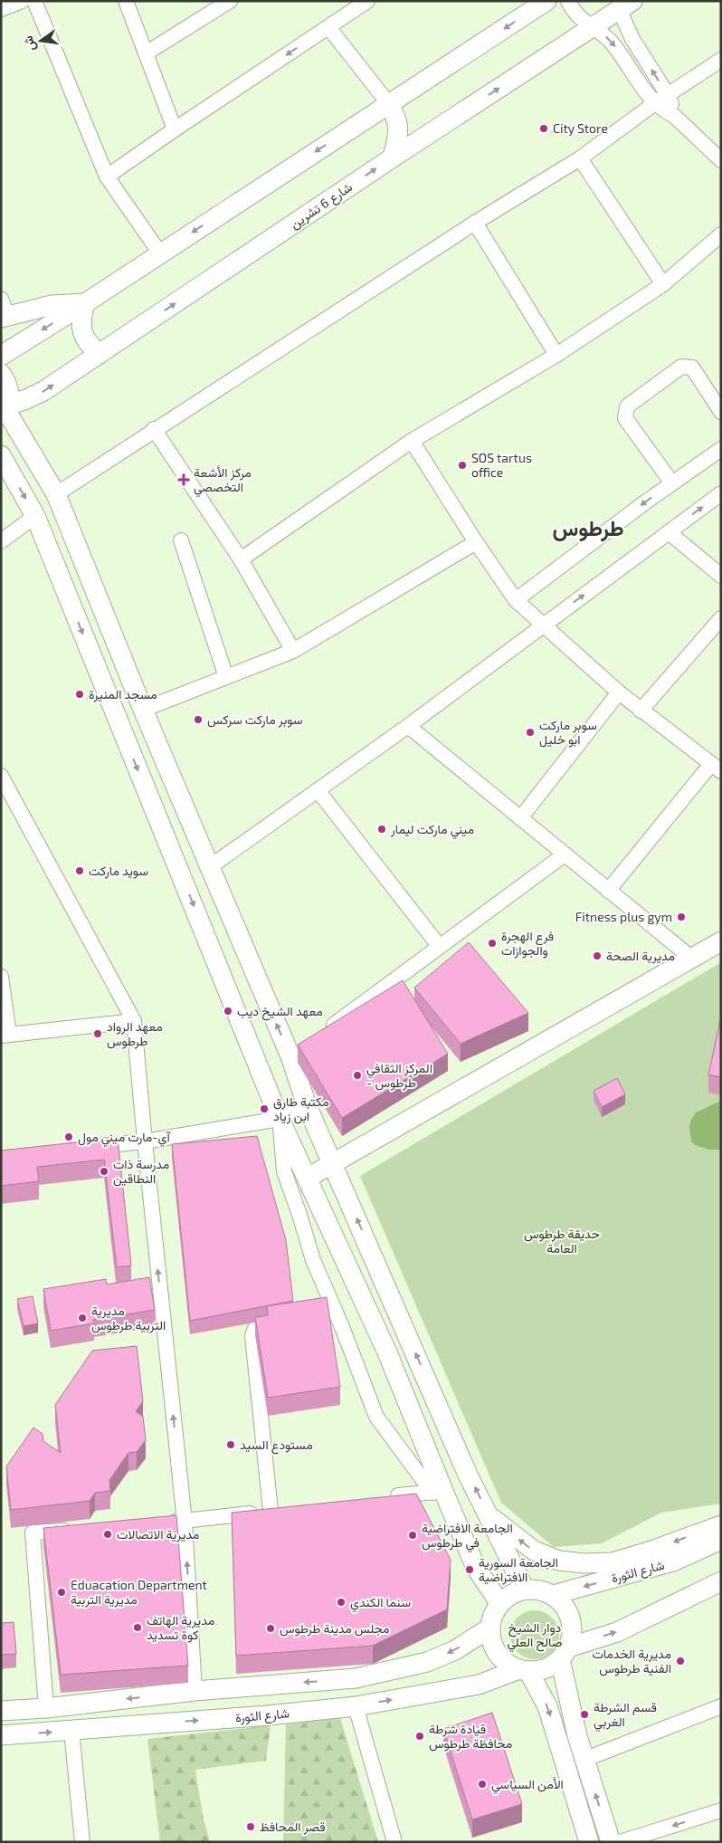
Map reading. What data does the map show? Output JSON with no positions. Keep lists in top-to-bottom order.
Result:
{
  "streets": {
    "main road": ["شارع 6 تشرين", "شارع الثورة"]
  },
  "districts": ["طرطوس"],
  "parks": ["حديقة طرطوس العامة", "دوار الشيخ صالح العلي"],
  "places": {
    "other": [
      "City Store",
      "SOS tartus office",
      "مسجد المنيرة",
      "سوبر ماركت سركس",
      "سوبر ماركت ابو خليل",
      "ميني ماركت ليمار",
      "سويد ماركت",
      "Fitness plus gym",
      "فرع الهجرة والجوازات",
      "مديرية الصحة",
      "معهد الشيخ ديب",
      "معهد الرواد طرطوس",
      "المركز الثقافي - طرطوس",
      "مكتبة طارق ابن زياد",
      "آي-مارت ميني مول",
      "مدرسة ذات النطاقين",
      "مديرية التربية طرطوس",
      "مستودع السيد",
      "مديرية الاتصالات",
      "الجامعة الافتراضية في طرطوس",
      "الجامعة السورية الافتراضية",
      "Eduacation Department مديرية التربية",
      "سنما الكندي",
      "مديرية الهاتف كوة تسديد",
      "مجلس مدينة طرطوس",
      "مديرية الخدمات الفنية طرطوس",
      "قسم الشرطة الغربي",
      "قيادة شرطة محافظة طرطوس",
      "الأمن السياسي",
      "قصر المحافظ"
    ],
    "health": ["مركز الأشعة التخصصي"]
  },
  "north": "left"
}
